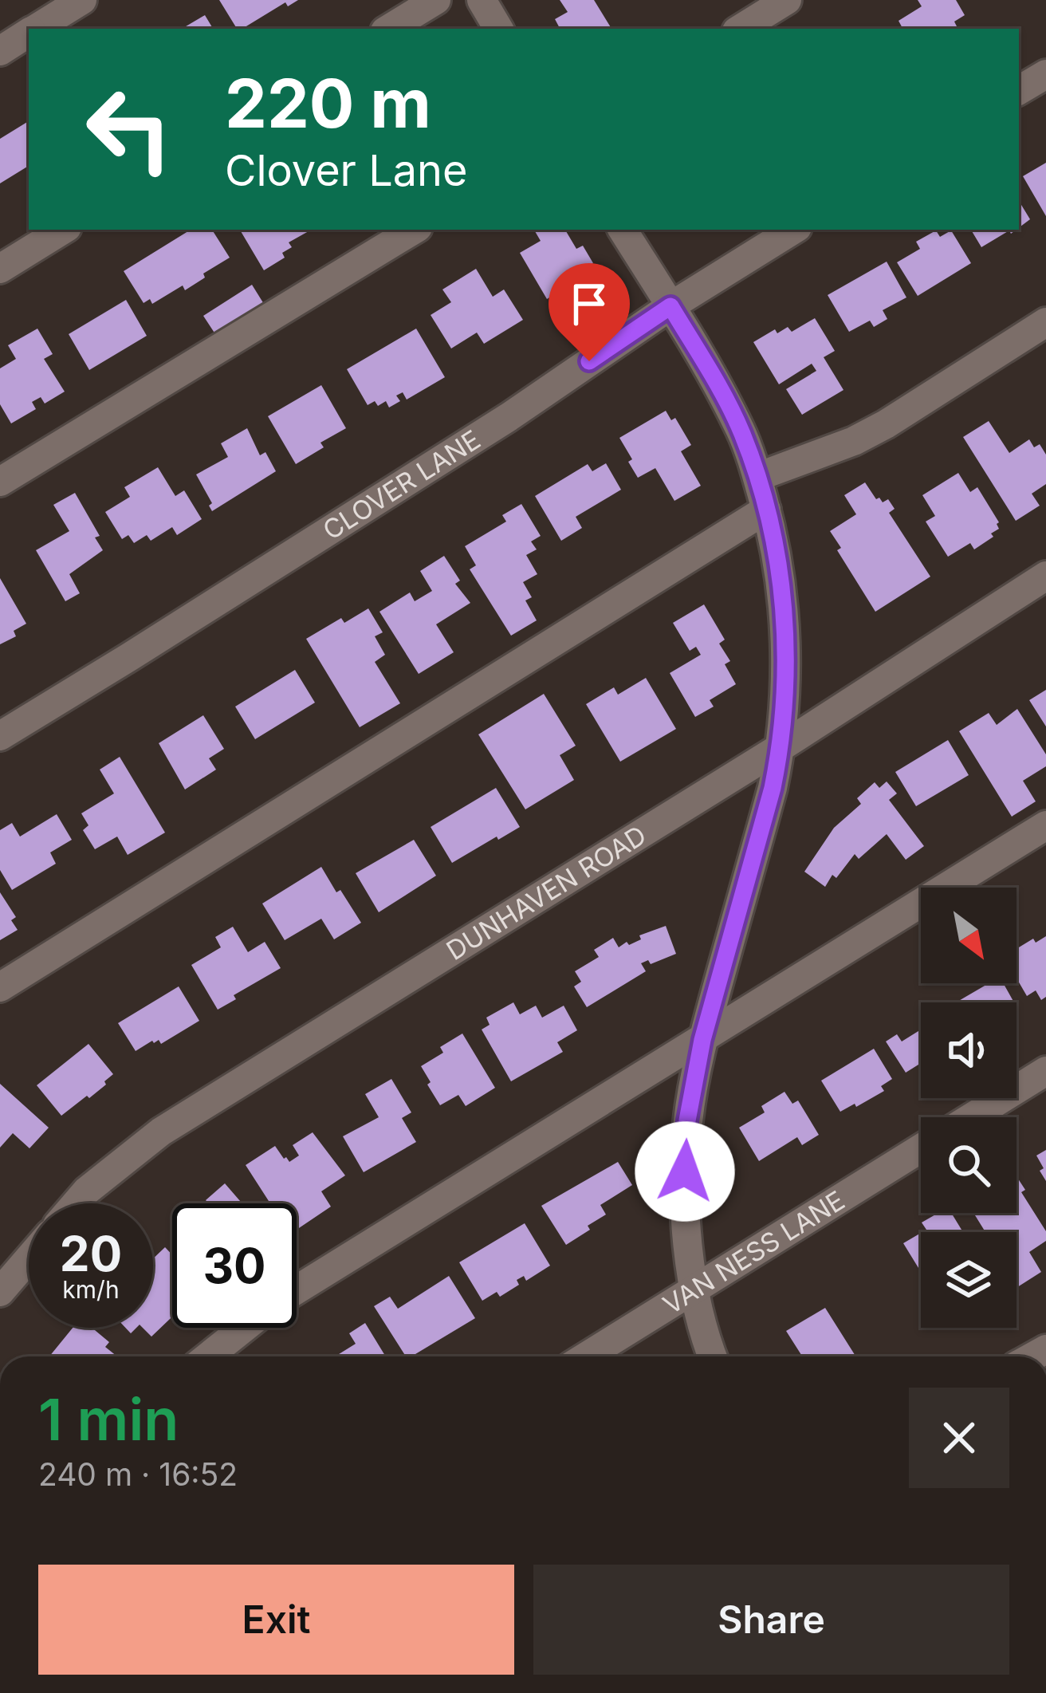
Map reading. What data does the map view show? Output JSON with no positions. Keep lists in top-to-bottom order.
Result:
{
  "streets": {
    "street": ["CLOVER LANE", "DUNHAVEN ROAD", "VAN NESS LANE"]
  },
  "north": "bottom right",
  "page": {
    "turn": ["220 m", "Clover Lane"],
    "speed": "20 km/h",
    "limit": "30",
    "heading": ["1 min", "240 m · 16:52"],
    "buttons": ["Exit", "Share"]
  }
}
